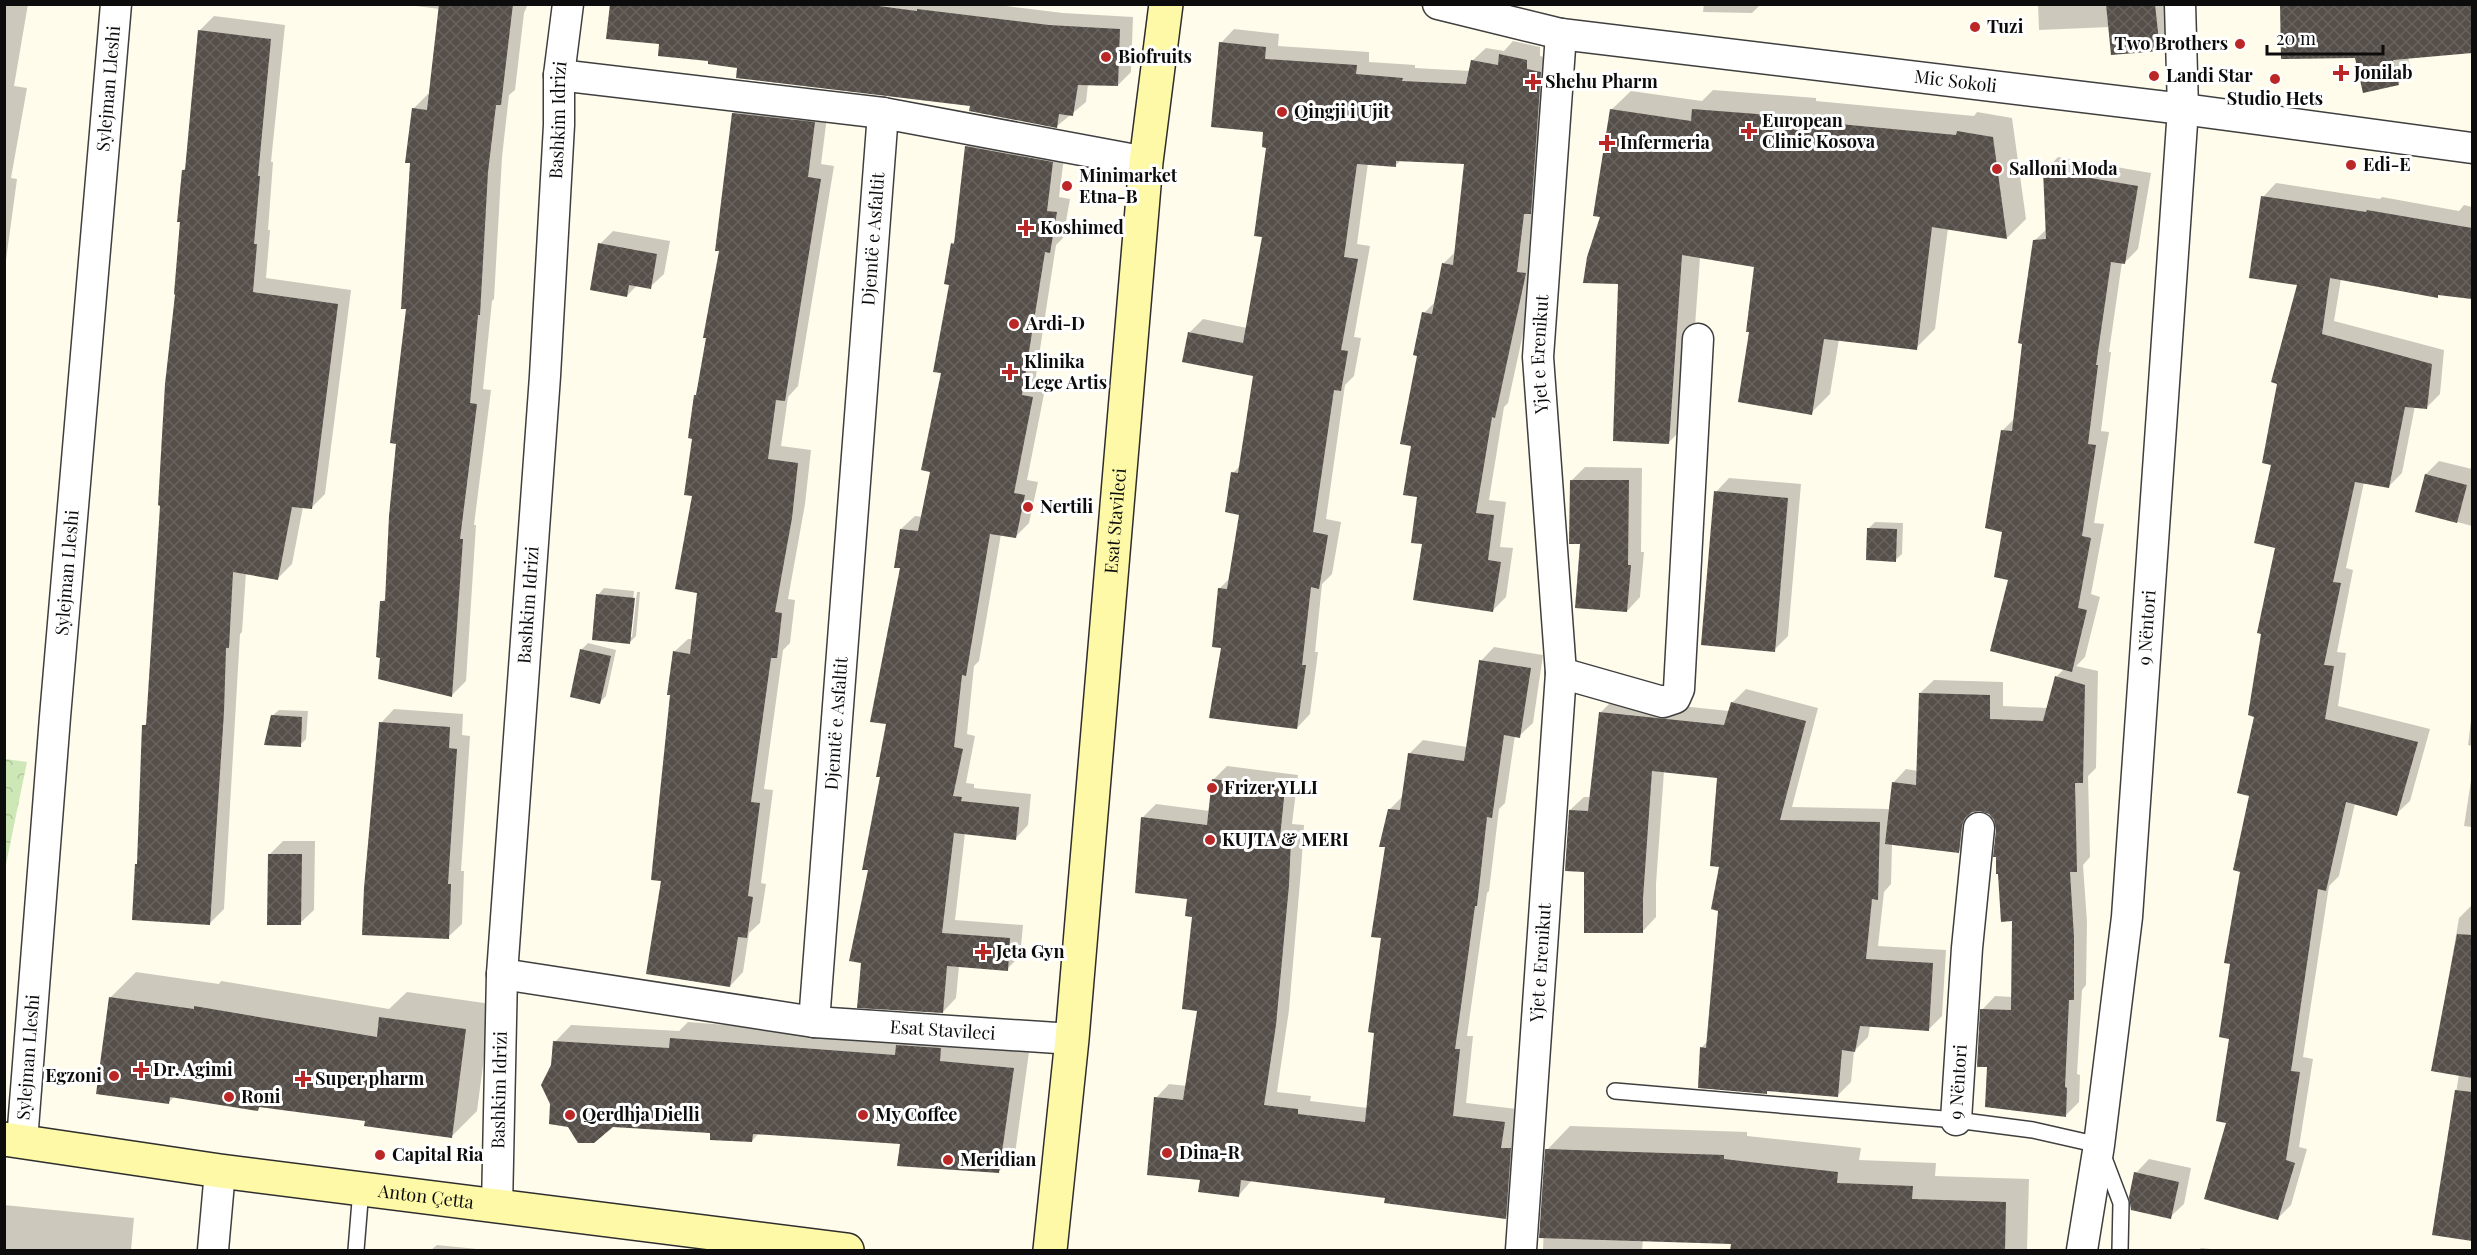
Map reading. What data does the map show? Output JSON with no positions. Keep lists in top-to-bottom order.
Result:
{
  "streets": {
    "street": [
      "Mic Sokoli",
      "Sylejman Lleshi",
      "Bashkim Idrizi",
      "Djemtë e Asfaltit",
      "Yjet e Erenikut",
      "Esat Stavileci",
      "9 Nëntori",
      "Anton Çetta"
    ]
  },
  "crossings": [
    ["Mic Sokoli", "Yjet e Erenikut"],
    ["Mic Sokoli", "9 Nëntori"],
    ["Sylejman Lleshi", "Anton Çetta"],
    ["Bashkim Idrizi", "Anton Çetta"],
    ["Djemtë e Asfaltit", "Esat Stavileci"]
  ],
  "places": {
    "other": [
      "Tuzi",
      "Two Brothers",
      "Biofruits",
      "Landi Star",
      "Studio Hets",
      "Qingji i Ujit",
      "Edi-E",
      "Salloni Moda",
      "Minimarket Etna-B",
      "Ardi-D",
      "Nertili",
      "Frizer YLLI",
      "KUJTA & MERI",
      "Egzoni",
      "Roni",
      "Qerdhja Dielli",
      "My Coffee",
      "Dina-R",
      "Capital Ria",
      "Meridian"
    ],
    "health": [
      "Jonilab",
      "Shehu Pharm",
      "European Clinic Kosova",
      "Infermeria",
      "Koshimed",
      "Klinika Lege Artis",
      "Jeta Gyn",
      "Dr. Agimi",
      "Super pharm"
    ]
  },
  "scale_bar": "20 m"
}
